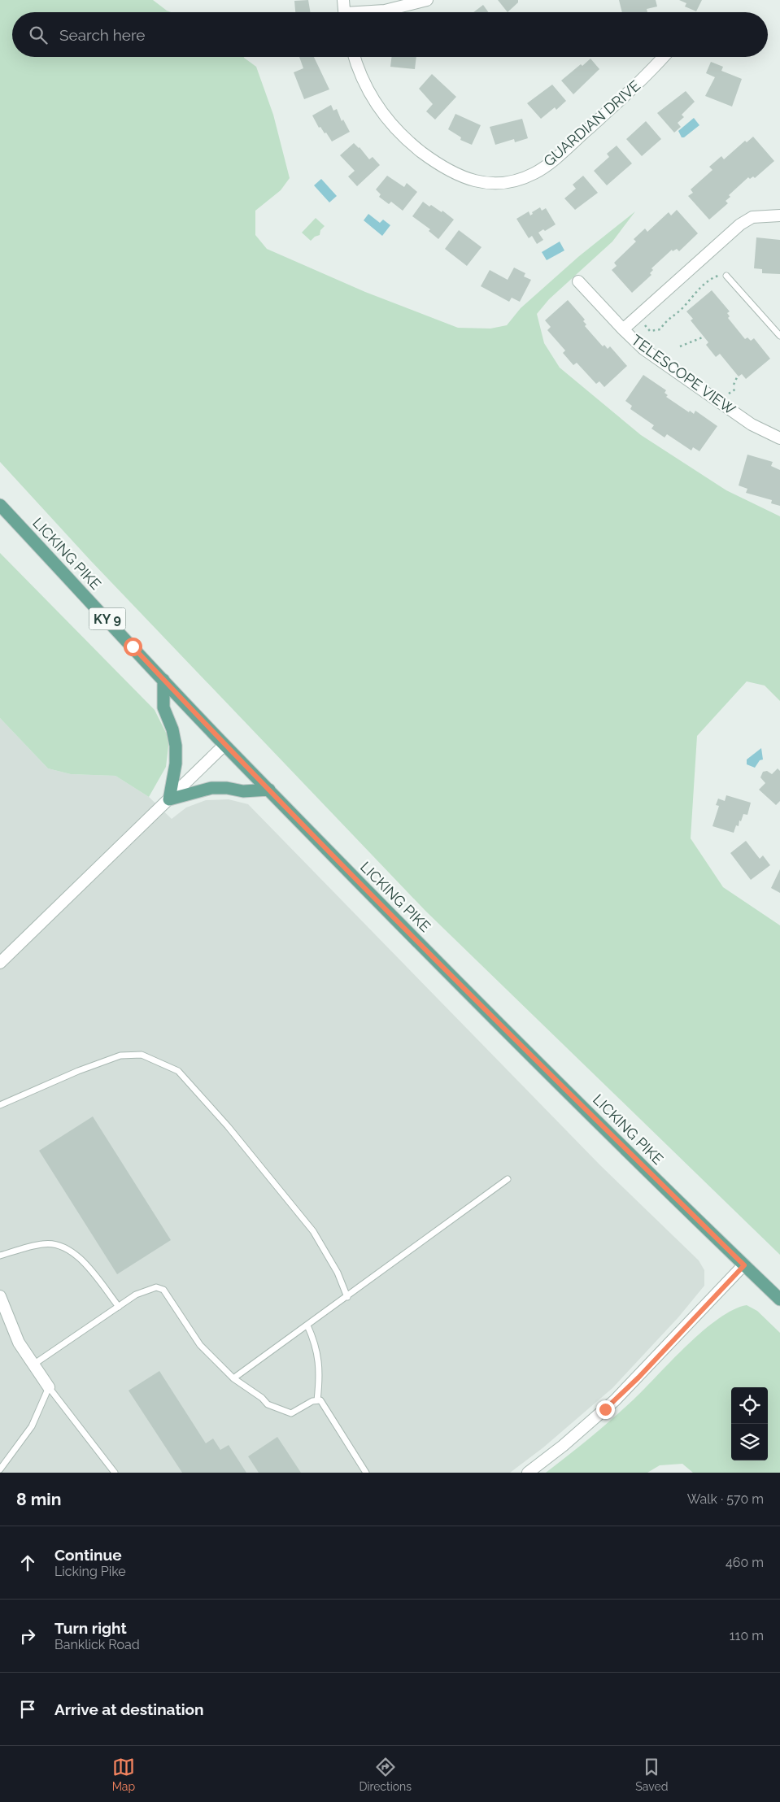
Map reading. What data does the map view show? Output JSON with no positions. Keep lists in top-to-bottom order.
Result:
{
  "streets": {
    "main road": ["LICKING PIKE", "KY 9"],
    "street": ["GUARDIAN DRIVE", "TELESCOPE VIEW"]
  },
  "page": {
    "search": "Search here",
    "heading": ["8 min", "Walk · 570 m"],
    "list": [
      ["Continue", "Licking Pike", "460 m"],
      ["Turn right", "Banklick Road", "110 m"],
      "Arrive at destination"
    ],
    "nav": ["Map", "Directions", "Saved"]
  }
}
